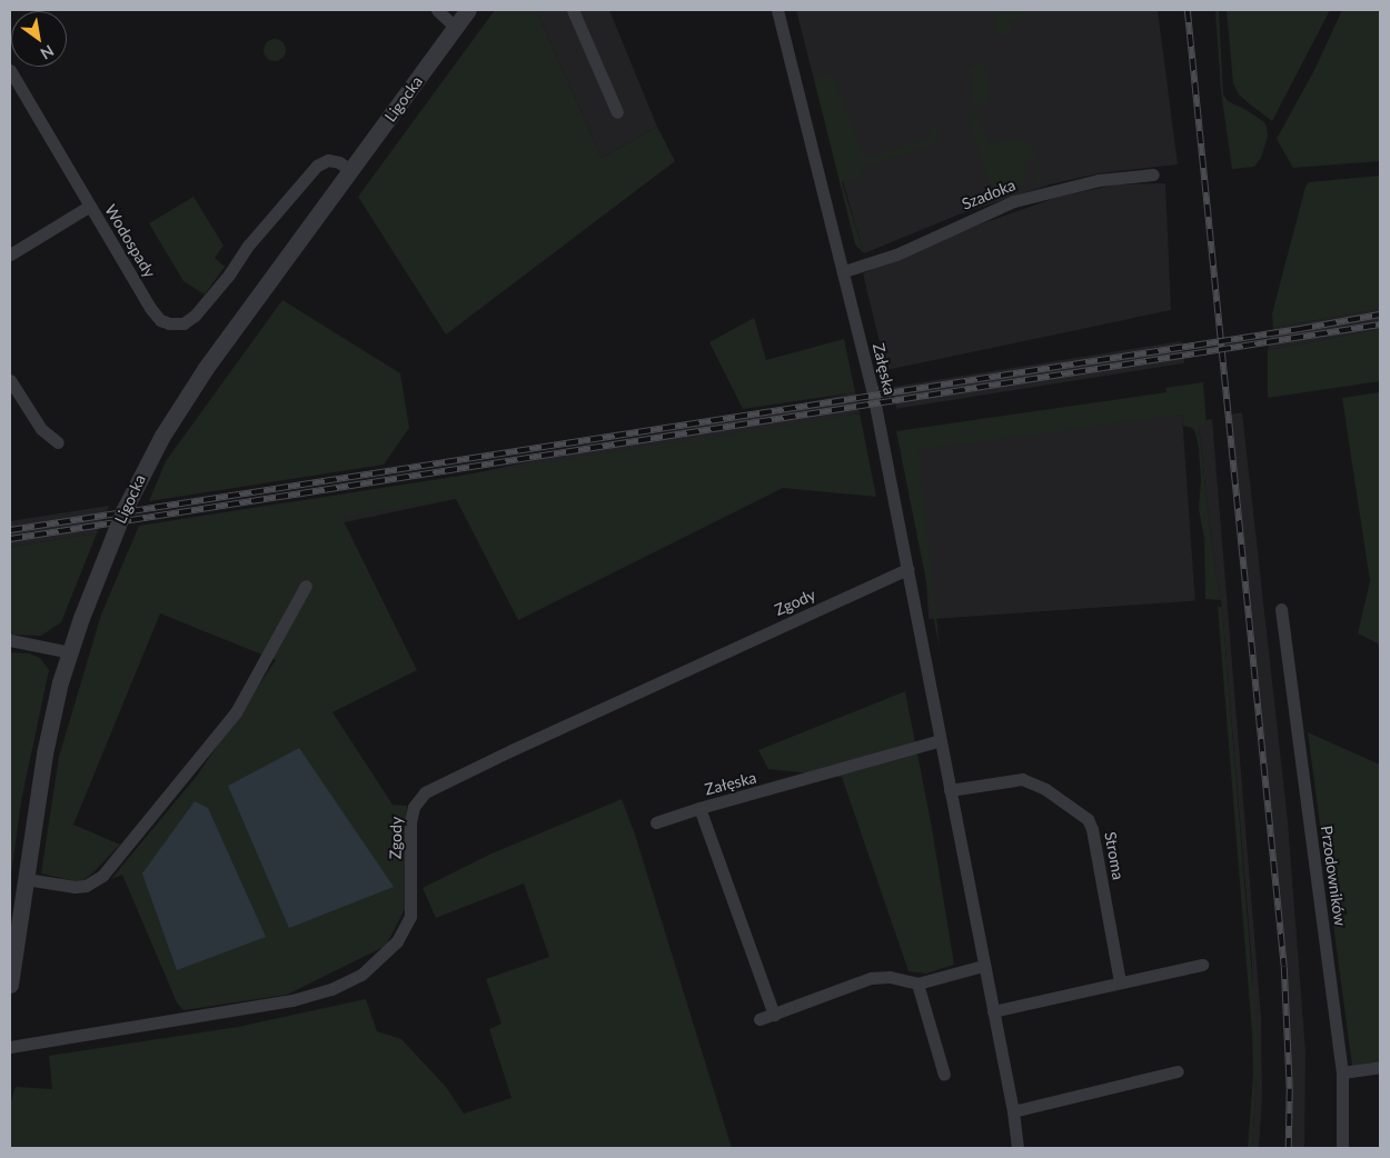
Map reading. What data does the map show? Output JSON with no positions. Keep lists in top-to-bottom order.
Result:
{
  "streets": {
    "street": [
      "Ligocka",
      "Szadoka",
      "Wodospady",
      "Załęska",
      "Zgody",
      "Stroma",
      "Przodowników"
    ]
  },
  "crossings": [
    ["Ligocka", "Wodospady"],
    ["Szadoka", "Załęska"],
    ["Załęska", "Zgody"],
    ["Załęska", "Stroma"]
  ],
  "north": "bottom right"
}
